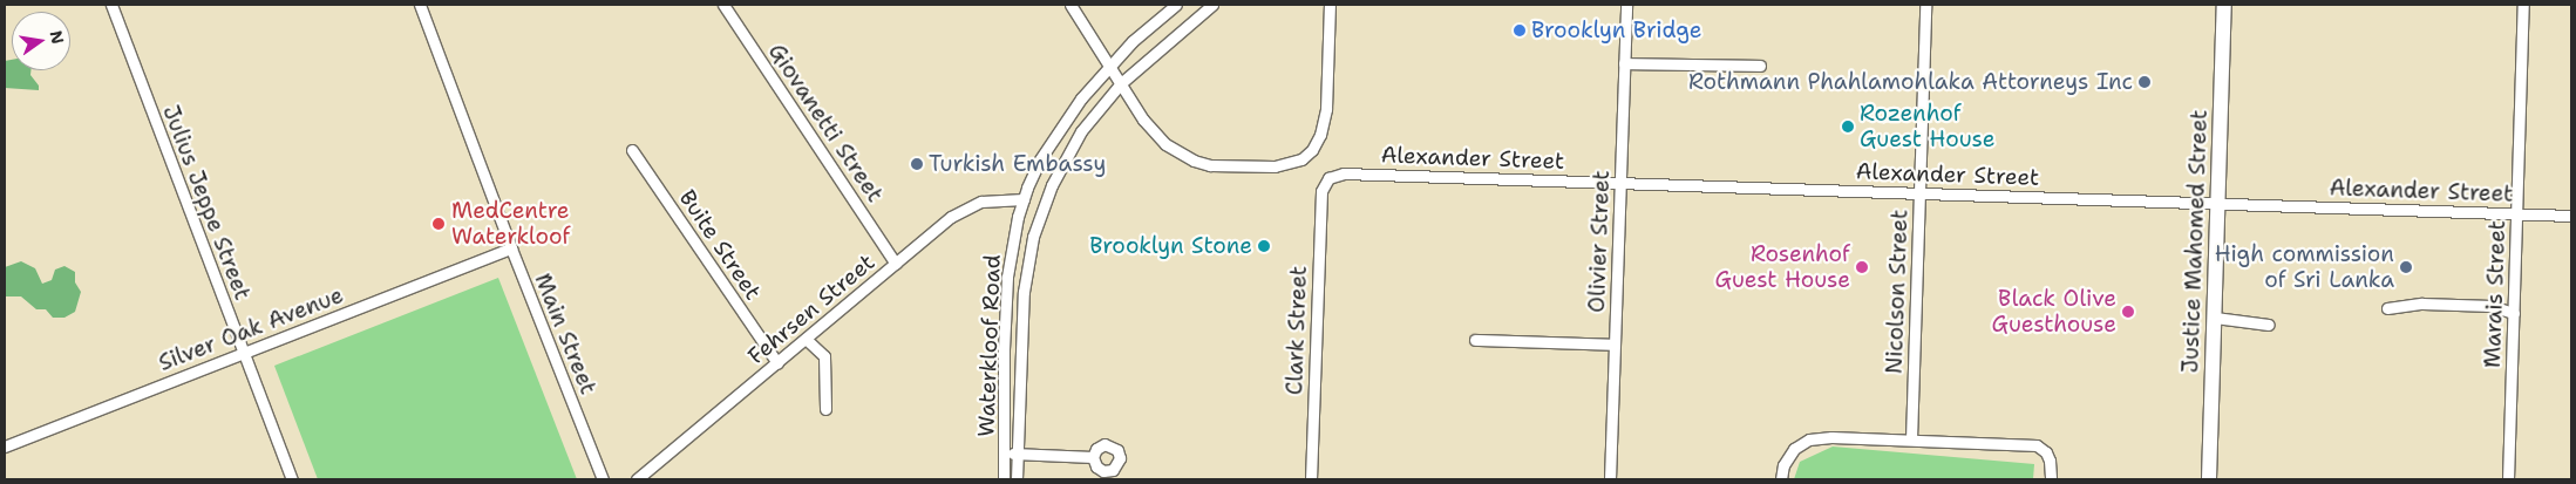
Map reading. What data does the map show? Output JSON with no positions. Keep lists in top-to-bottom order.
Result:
{
  "streets": {
    "main road": ["Justice Mahomed Street"],
    "street": [
      "Giovanetti Street",
      "Alexander Street",
      "Julius Jeppe Street",
      "Olivier Street",
      "Buite Street",
      "Nicolson Street",
      "Marais Street",
      "Fehrsen Street",
      "Silver Oak Avenue",
      "Clark Street",
      "Main Street",
      "Waterkloof Road"
    ]
  },
  "crossings": [
    ["Giovanetti Street", "Fehrsen Street"],
    ["Alexander Street", "Olivier Street"],
    ["Alexander Street", "Justice Mahomed Street"],
    ["Alexander Street", "Nicolson Street"],
    ["Alexander Street", "Marais Street"],
    ["Alexander Street", "Clark Street"],
    ["Julius Jeppe Street", "Silver Oak Avenue"],
    ["Buite Street", "Fehrsen Street"],
    ["Fehrsen Street", "Waterkloof Road"],
    ["Silver Oak Avenue", "Main Street"]
  ],
  "places": [
    "Brooklyn Bridge",
    "Rothmann Phahlamohlaka Attorneys Inc",
    "Rozenhof Guest House",
    "Turkish Embassy",
    "MedCentre Waterkloof",
    "Brooklyn Stone",
    "Rosenhof Guest House",
    "High commission of Sri Lanka",
    "Black Olive Guesthouse"
  ],
  "north": "right"
}
